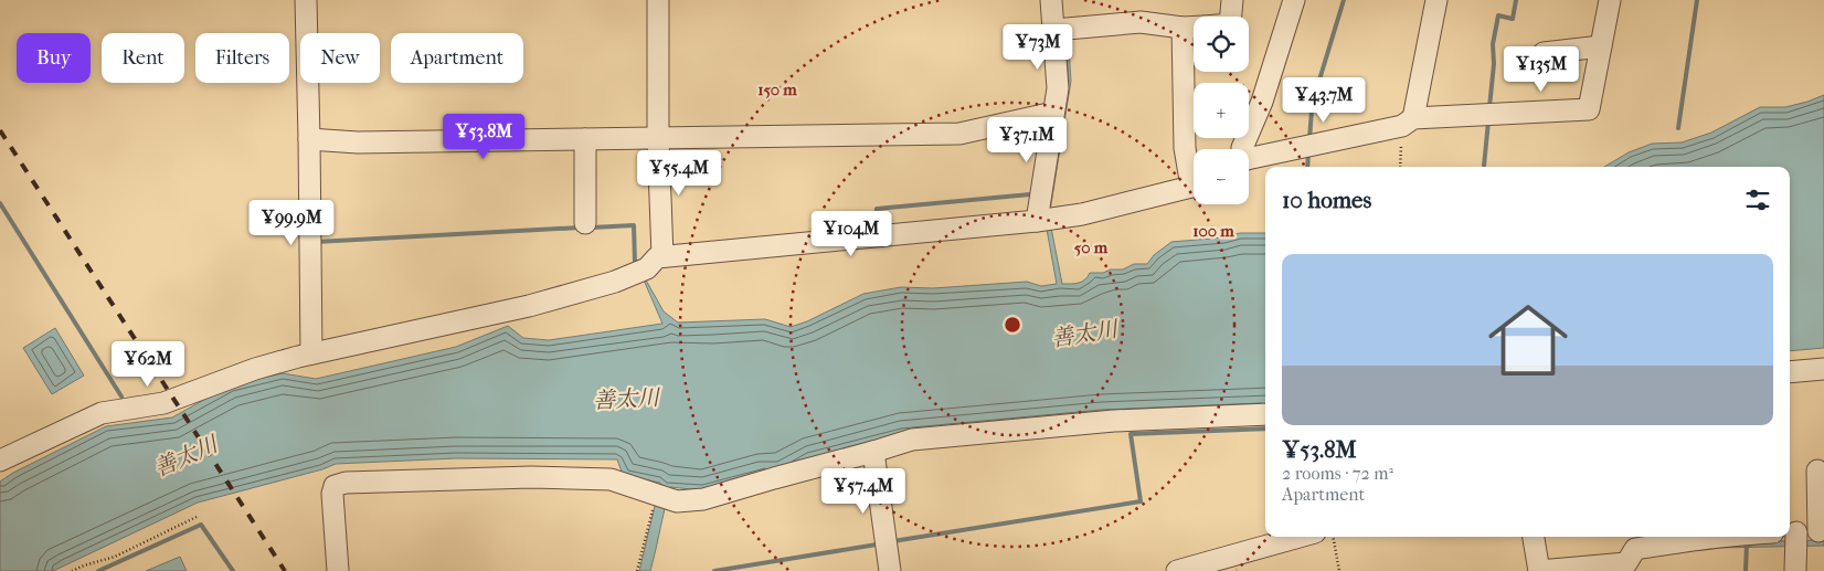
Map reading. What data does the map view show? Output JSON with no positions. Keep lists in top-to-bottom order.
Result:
{
  "water": ["善太川"],
  "page": {
    "map_buttons": ["+", "−"],
    "price": [
      "¥73M",
      "¥135M",
      "¥43.7M",
      "¥53.8M",
      "¥37.1M",
      "¥55.4M",
      "¥99.9M",
      "¥104M",
      "¥62M",
      "¥57.4M"
    ],
    "chip": [
      "Buy",
      "Rent",
      "Filters",
      "New",
      "Apartment"
    ],
    "heading": "10 homes",
    "list": [
      {
        "name": "¥53.8M",
        "note": "2 rooms · 72 m² · Apartment"
      }
    ]
  },
  "rings": ["150 m", "100 m", "50 m"]
}
